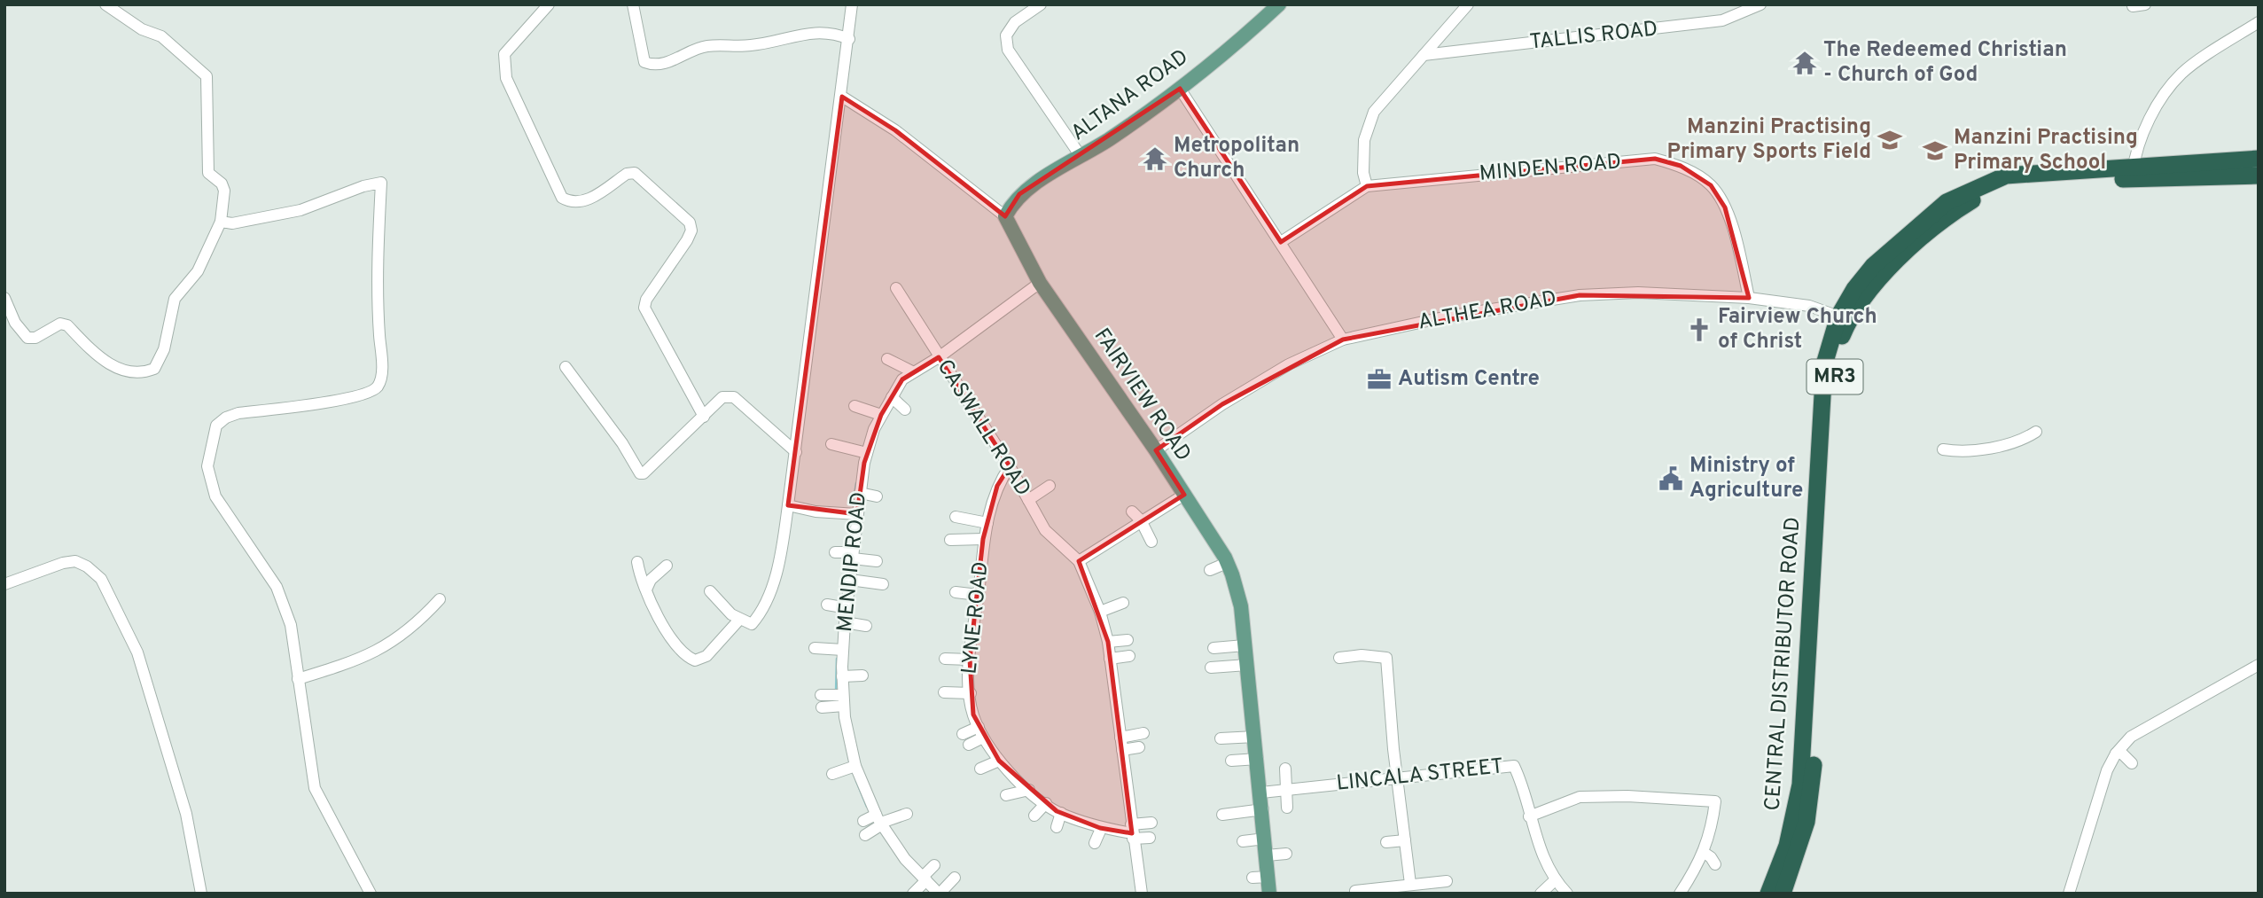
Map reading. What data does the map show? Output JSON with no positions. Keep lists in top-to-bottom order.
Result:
{
  "streets": {
    "highway": ["MR3", "CENTRAL DISTRIBUTOR ROAD"],
    "main road": ["ALTANA ROAD", "FAIRVIEW ROAD"],
    "street": [
      "TALLIS ROAD",
      "MINDEN ROAD",
      "ALTHEA ROAD",
      "CASWALL ROAD",
      "MENDIP ROAD",
      "LYNE ROAD",
      "LINCALA STREET"
    ]
  },
  "crossings": [
    ["ALTANA ROAD", "FAIRVIEW ROAD"],
    ["MINDEN ROAD", "ALTHEA ROAD"],
    ["ALTHEA ROAD", "FAIRVIEW ROAD"],
    ["ALTHEA ROAD", "CENTRAL DISTRIBUTOR ROAD"],
    ["FAIRVIEW ROAD", "MENDIP ROAD"],
    ["FAIRVIEW ROAD", "LINCALA STREET"],
    ["CASWALL ROAD", "MENDIP ROAD"],
    ["CASWALL ROAD", "LYNE ROAD"]
  ],
  "places": {
    "temple": ["The Redeemed Christian - Church of God", "Metropolitan Church"],
    "school or university": ["Manzini Practising Primary Sports Field", "Manzini Practising Primary School"],
    "church": ["Fairview Church of Christ"],
    "office": ["Autism Centre"],
    "public building": ["Ministry of Agriculture"]
  }
}
